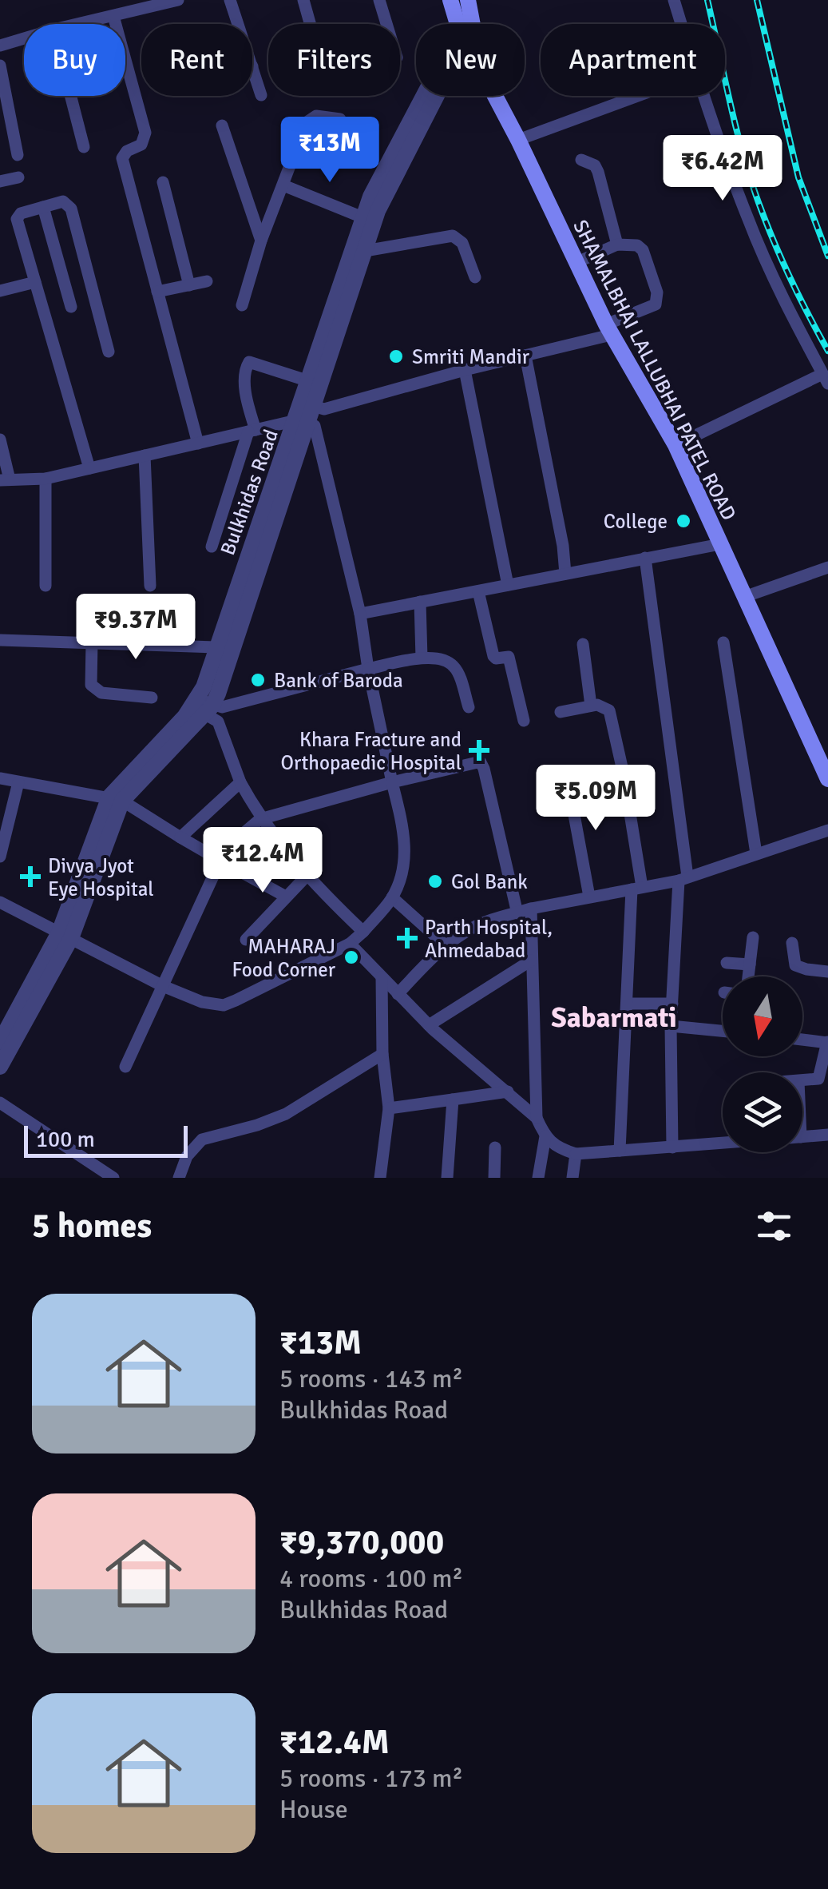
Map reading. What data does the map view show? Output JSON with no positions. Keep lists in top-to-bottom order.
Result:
{
  "streets": {
    "main road": ["SHAMALBHAI LALLUBHAI PATEL ROAD"],
    "street": ["Bulkhidas Road"]
  },
  "districts": ["Sabarmati"],
  "places": {
    "other": [
      "Smriti Mandir",
      "College",
      "Bank of Baroda",
      "Gol Bank",
      "MAHARAJ Food Corner"
    ],
    "health": ["Khara Fracture and Orthopaedic Hospital", "Divya Jyot Eye Hospital", "Parth Hospital, Ahmedabad"]
  },
  "scale_bar": "100 m",
  "north": "bottom",
  "page": {
    "chip": [
      "Buy",
      "Rent",
      "Filters",
      "New",
      "Apartment"
    ],
    "price": [
      "₹13M",
      "₹6.42M",
      "₹9.37M",
      "₹5.09M",
      "₹12.4M"
    ],
    "scale": "100 m",
    "heading": "5 homes",
    "list": [
      {
        "name": "₹13M",
        "note": "5 rooms · 143 m² · Bulkhidas Road"
      },
      {
        "name": "₹9,370,000",
        "note": "4 rooms · 100 m² · Bulkhidas Road"
      },
      {
        "name": "₹12.4M",
        "note": "5 rooms · 173 m² · House"
      }
    ]
  }
}
